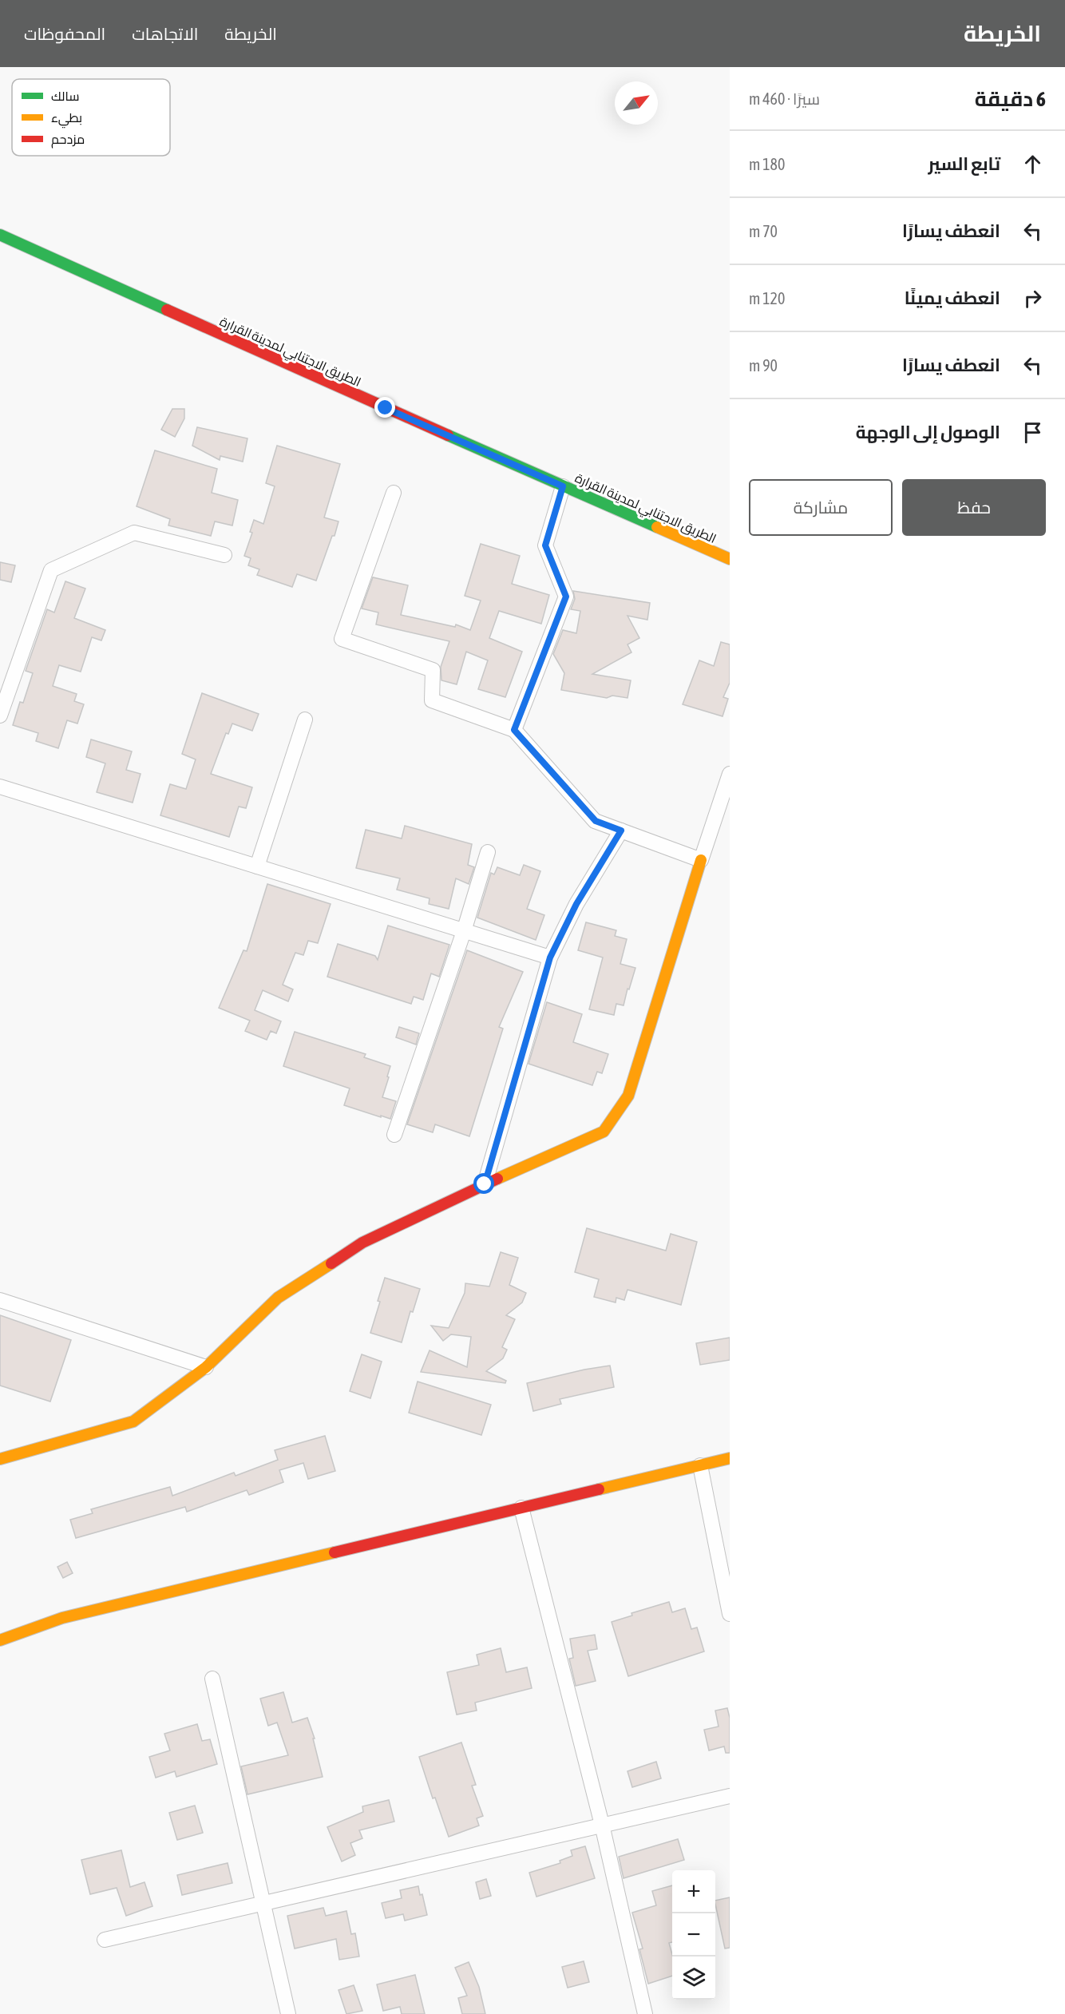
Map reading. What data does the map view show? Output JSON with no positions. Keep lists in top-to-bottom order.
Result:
{
  "streets": {
    "main road": ["الطريق الاجتنابي لمدينة القرارة"]
  },
  "legend": ["سالك", "بطيء", "مزدحم"],
  "north": "top right",
  "page": {
    "header": "الخريطة",
    "nav": ["الخريطة", "الاتجاهات", "المحفوظات"],
    "heading": ["6 دقيقة", "سيرًا · 460 m"],
    "list": [
      ["تابع السير", "180 m"],
      ["انعطف يسارًا", "70 m"],
      ["انعطف يمينًا", "120 m"],
      ["انعطف يسارًا", "90 m"],
      "الوصول إلى الوجهة"
    ],
    "buttons": ["حفظ", "مشاركة"],
    "map_buttons": ["+", "−"]
  }
}
